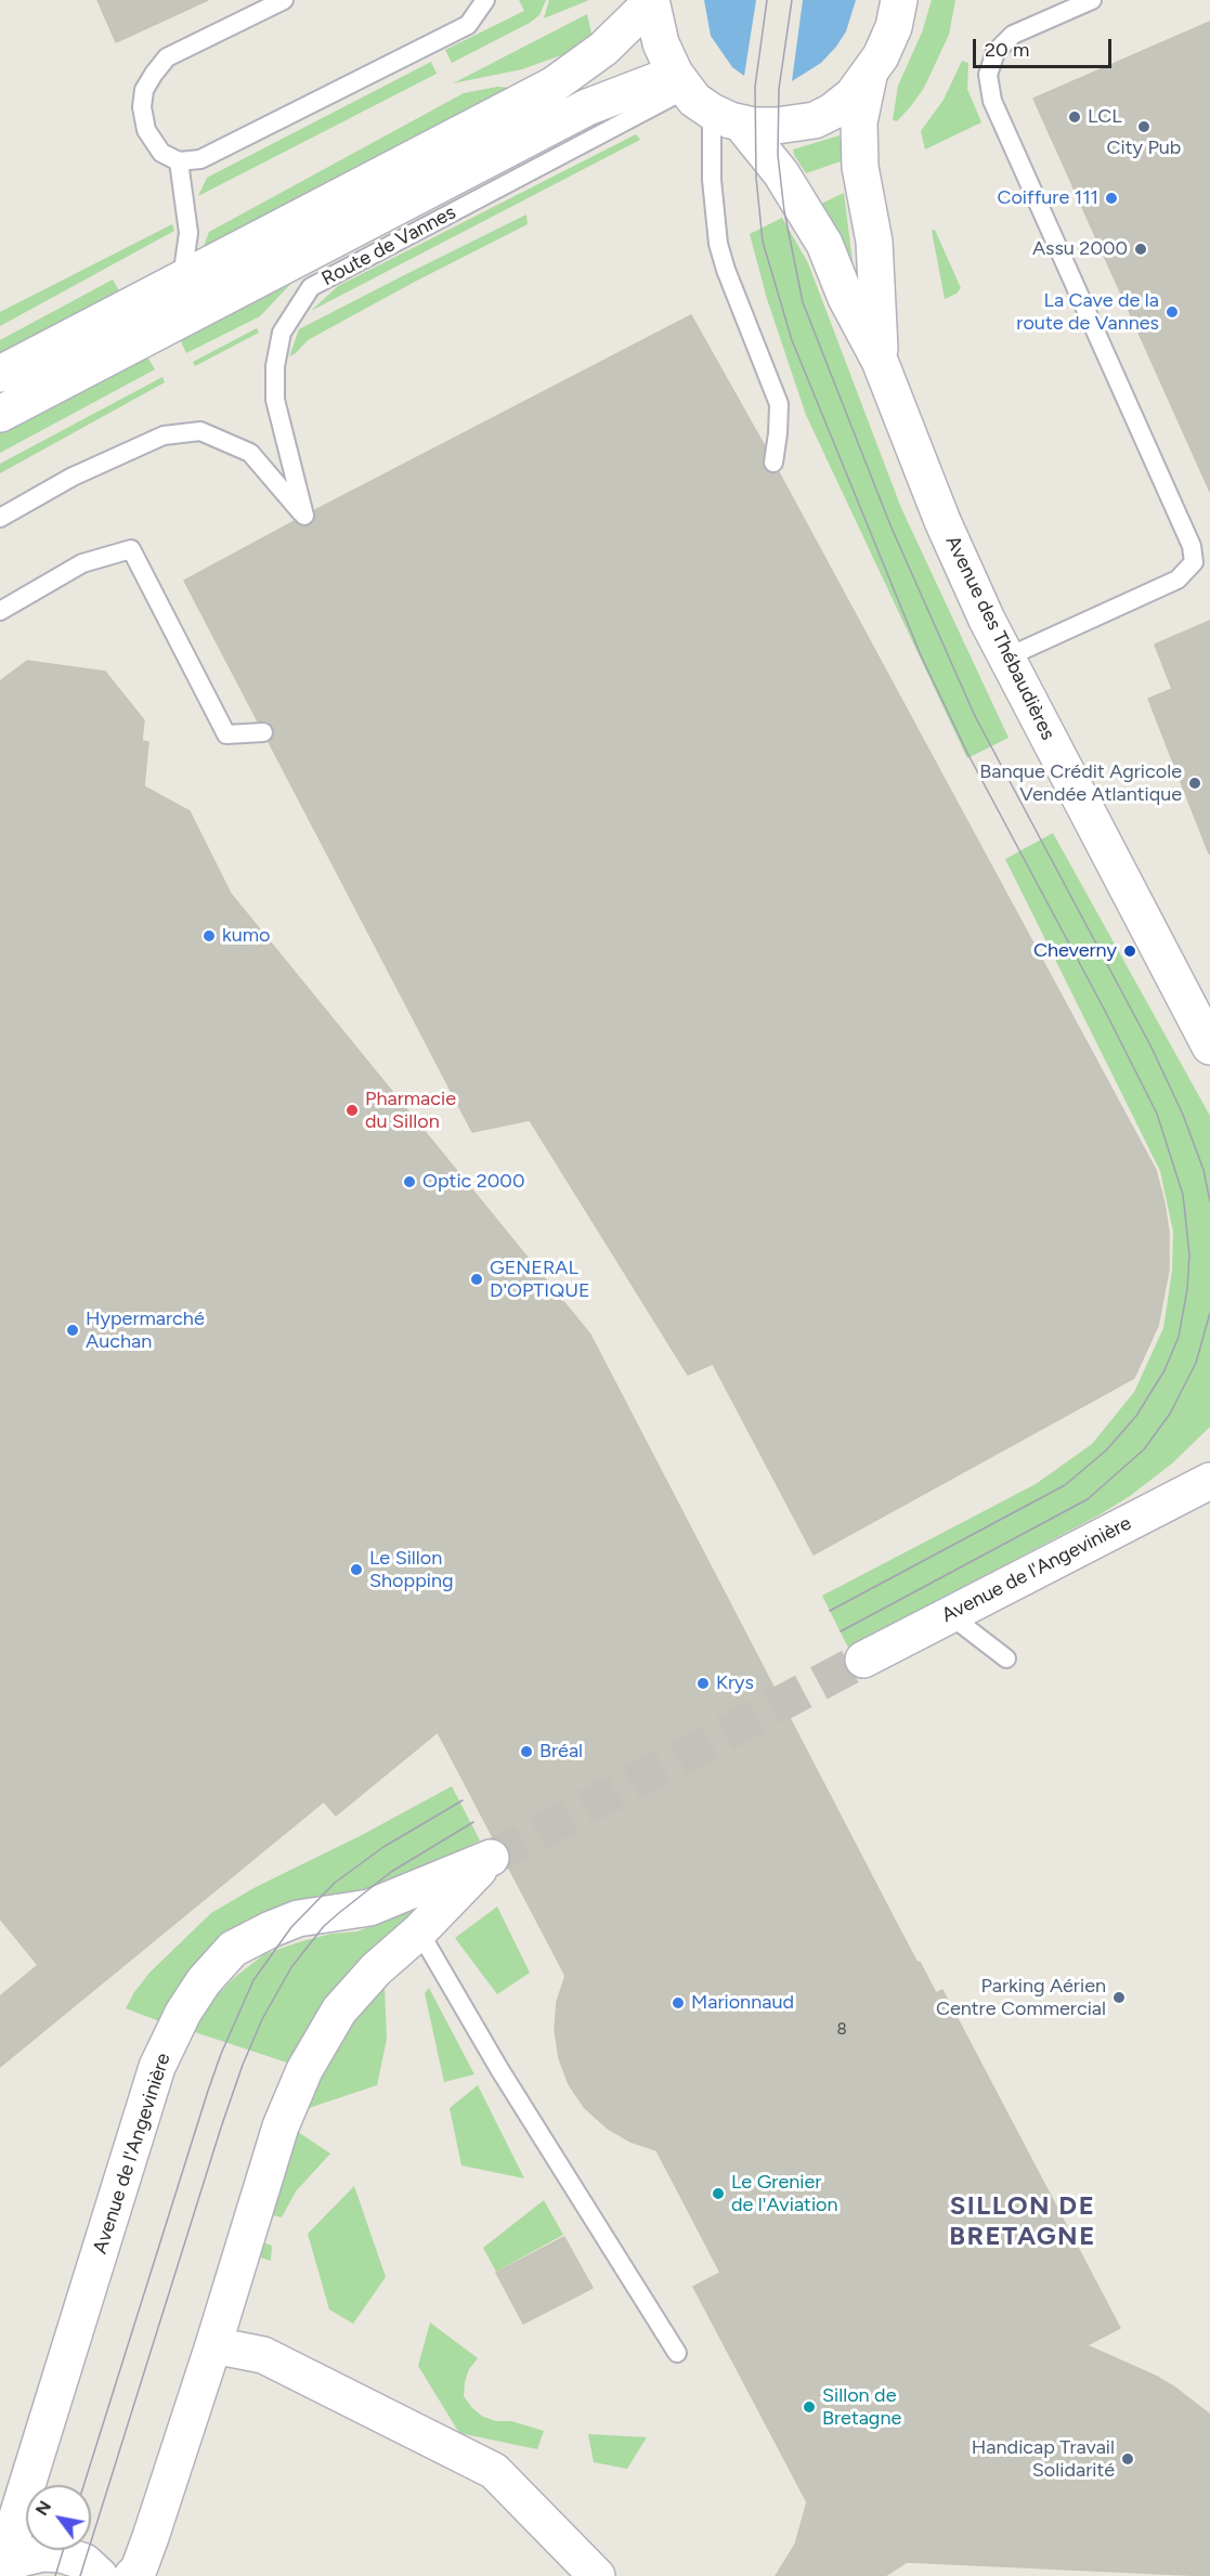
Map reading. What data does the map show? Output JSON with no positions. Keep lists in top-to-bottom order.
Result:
{
  "streets": {
    "street": ["Route de Vannes", "Avenue des Thébaudières", "Avenue de l'Angevinière"]
  },
  "crossings": [
    ["Route de Vannes", "Avenue des Thébaudières"]
  ],
  "districts": ["SILLON DE BRETAGNE"],
  "places": [
    "LCL",
    "City Pub",
    "Coiffure 111",
    "Assu 2000",
    "La Cave de la route de Vannes",
    "Banque Crédit Agricole Vendée Atlantique",
    "kumo",
    "Cheverny",
    "Pharmacie du Sillon",
    "Optic 2000",
    "GENERAL D'OPTIQUE",
    "Hypermarché Auchan",
    "Le Sillon Shopping",
    "Krys",
    "Bréal",
    "Parking Aérien Centre Commercial",
    "Marionnaud",
    "Le Grenier de l'Aviation",
    "Sillon de Bretagne",
    "Handicap Travail Solidarité"
  ],
  "house_numbers": ["8"],
  "scale_bar": "20 m",
  "north": "top left"
}
